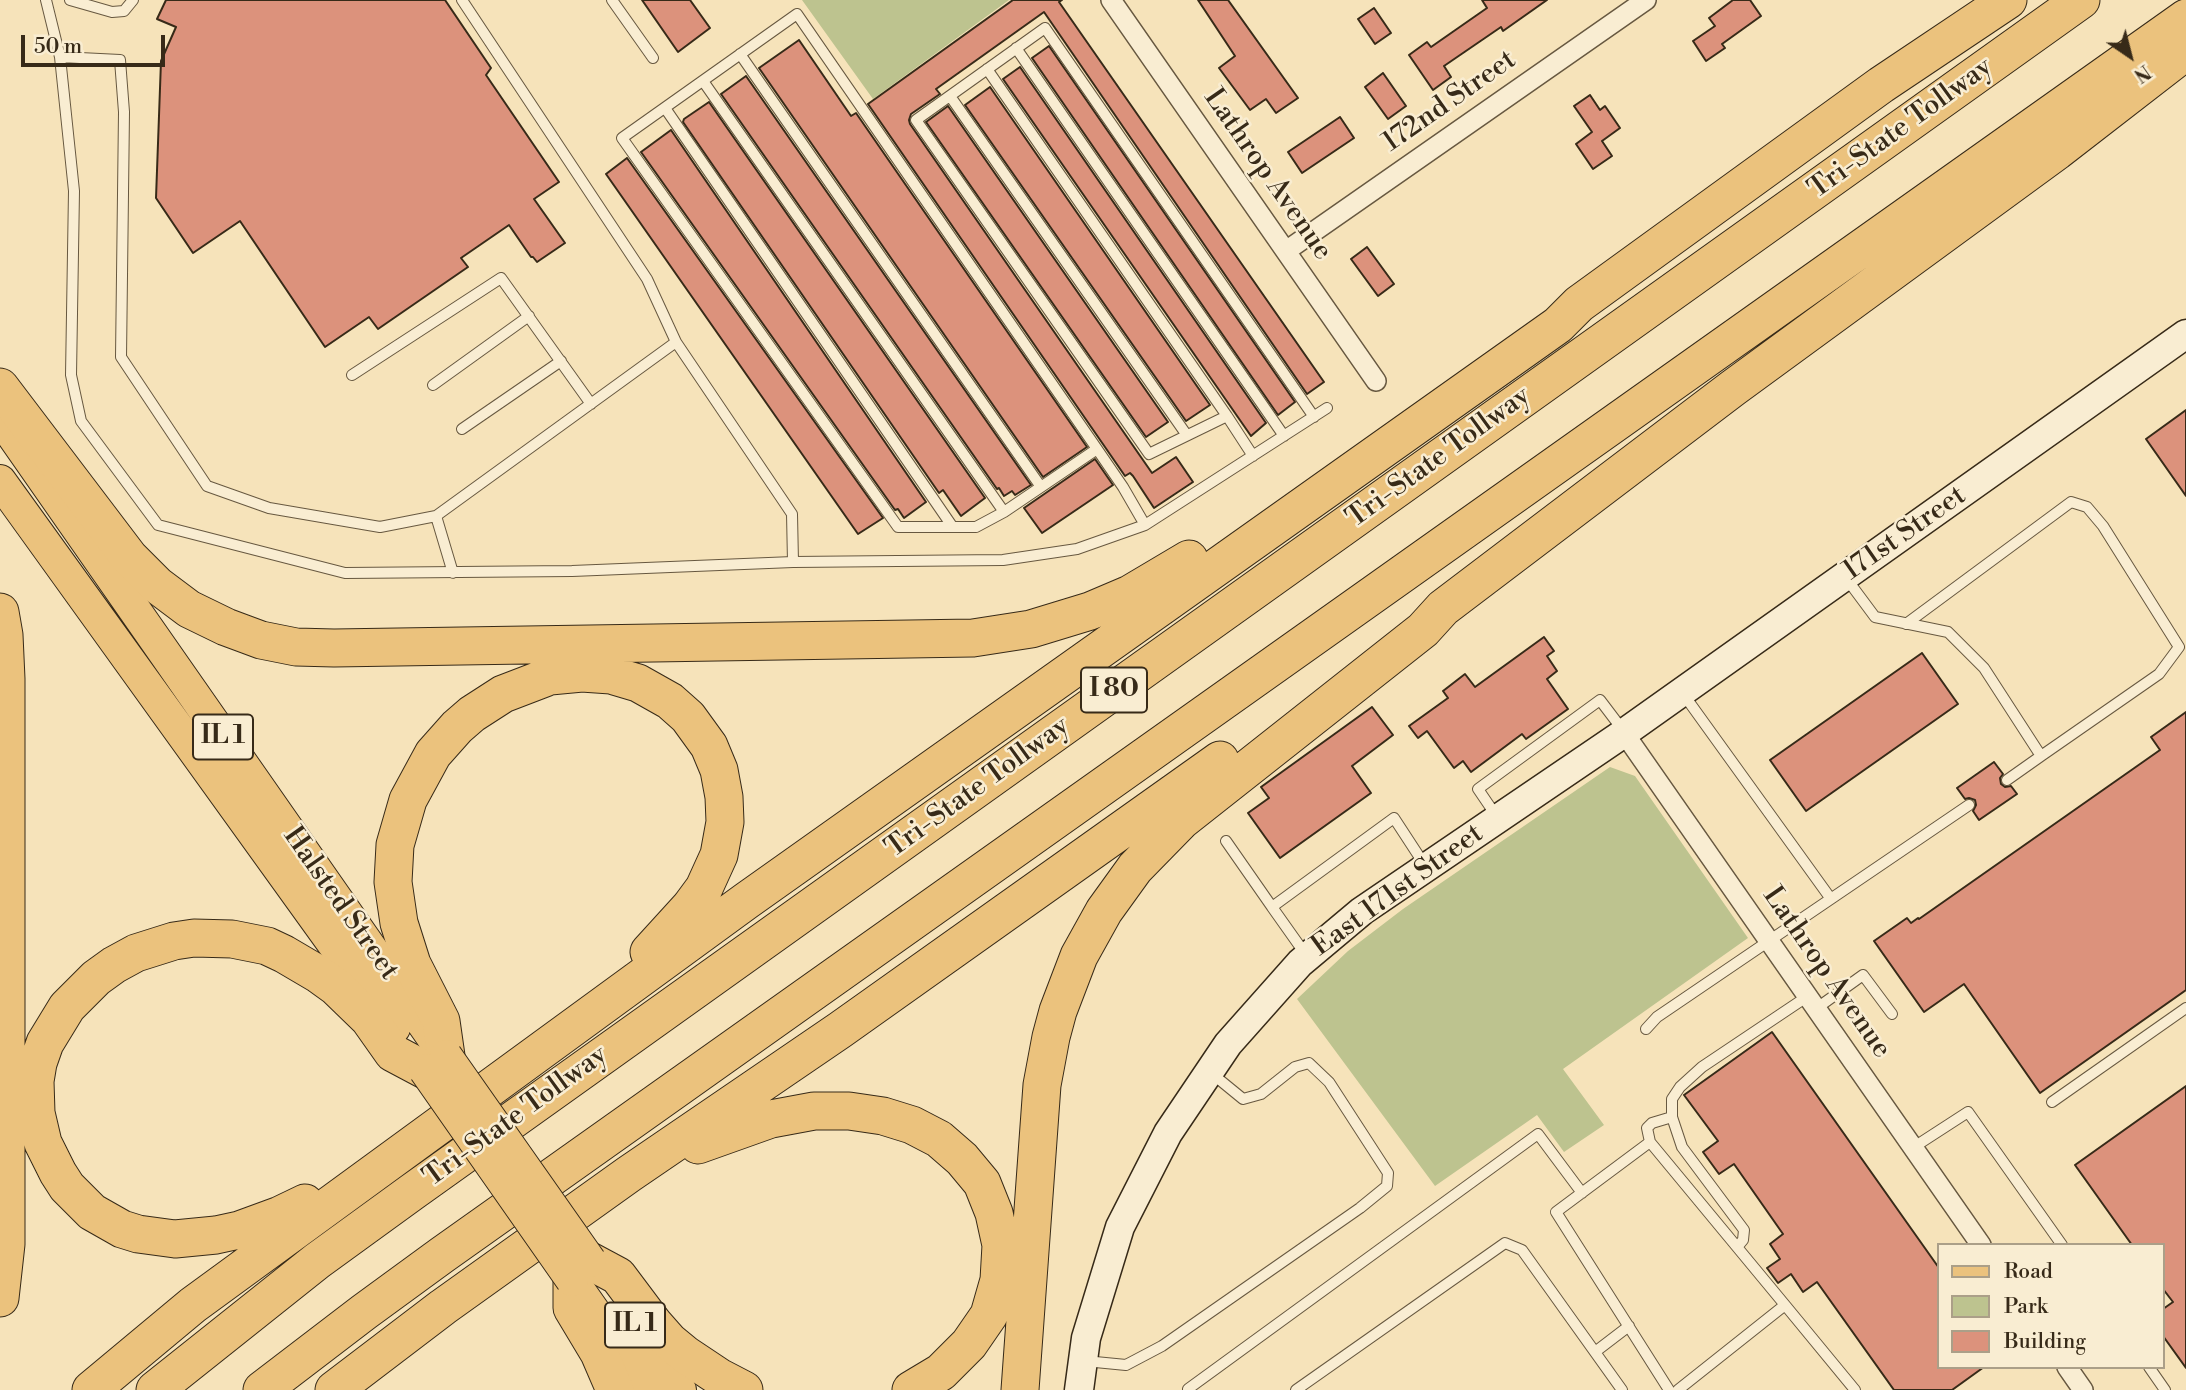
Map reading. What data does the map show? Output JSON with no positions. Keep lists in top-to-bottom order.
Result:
{
  "streets": {
    "highway": ["Tri-State Tollway", "I 80"],
    "main road": ["IL 1", "Halsted Street"],
    "street": [
      "172nd Street",
      "Lathrop Avenue",
      "171st Street",
      "East 171st Street"
    ]
  },
  "crossings": [
    ["172nd Street", "Lathrop Avenue"],
    ["Lathrop Avenue", "171st Street"],
    ["Lathrop Avenue", "East 171st Street"],
    ["171st Street", "East 171st Street"]
  ],
  "legend": ["Road", "Park", "Building"],
  "scale_bar": "50 m",
  "north": "bottom right"
}
